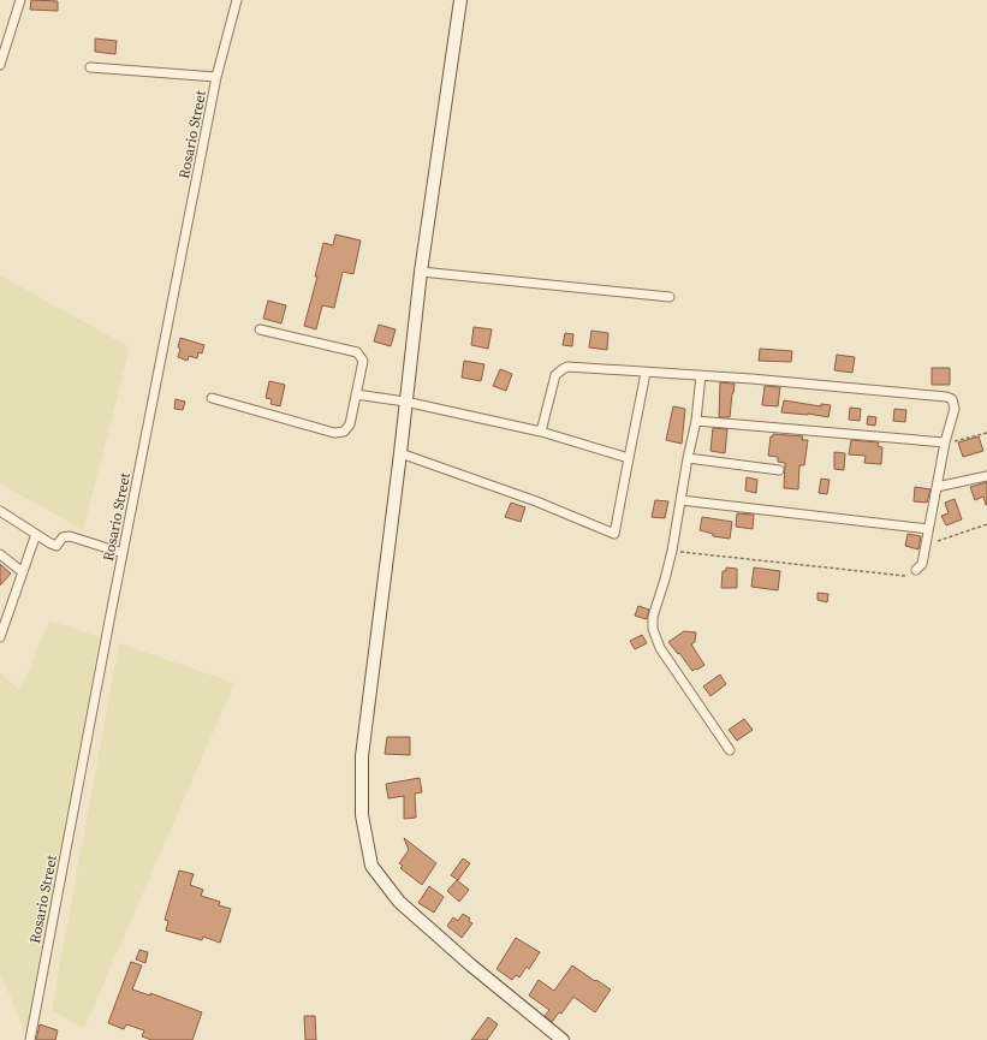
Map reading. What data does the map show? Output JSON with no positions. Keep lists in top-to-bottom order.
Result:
{
  "streets": {
    "street": ["Rosario Street"]
  }
}
